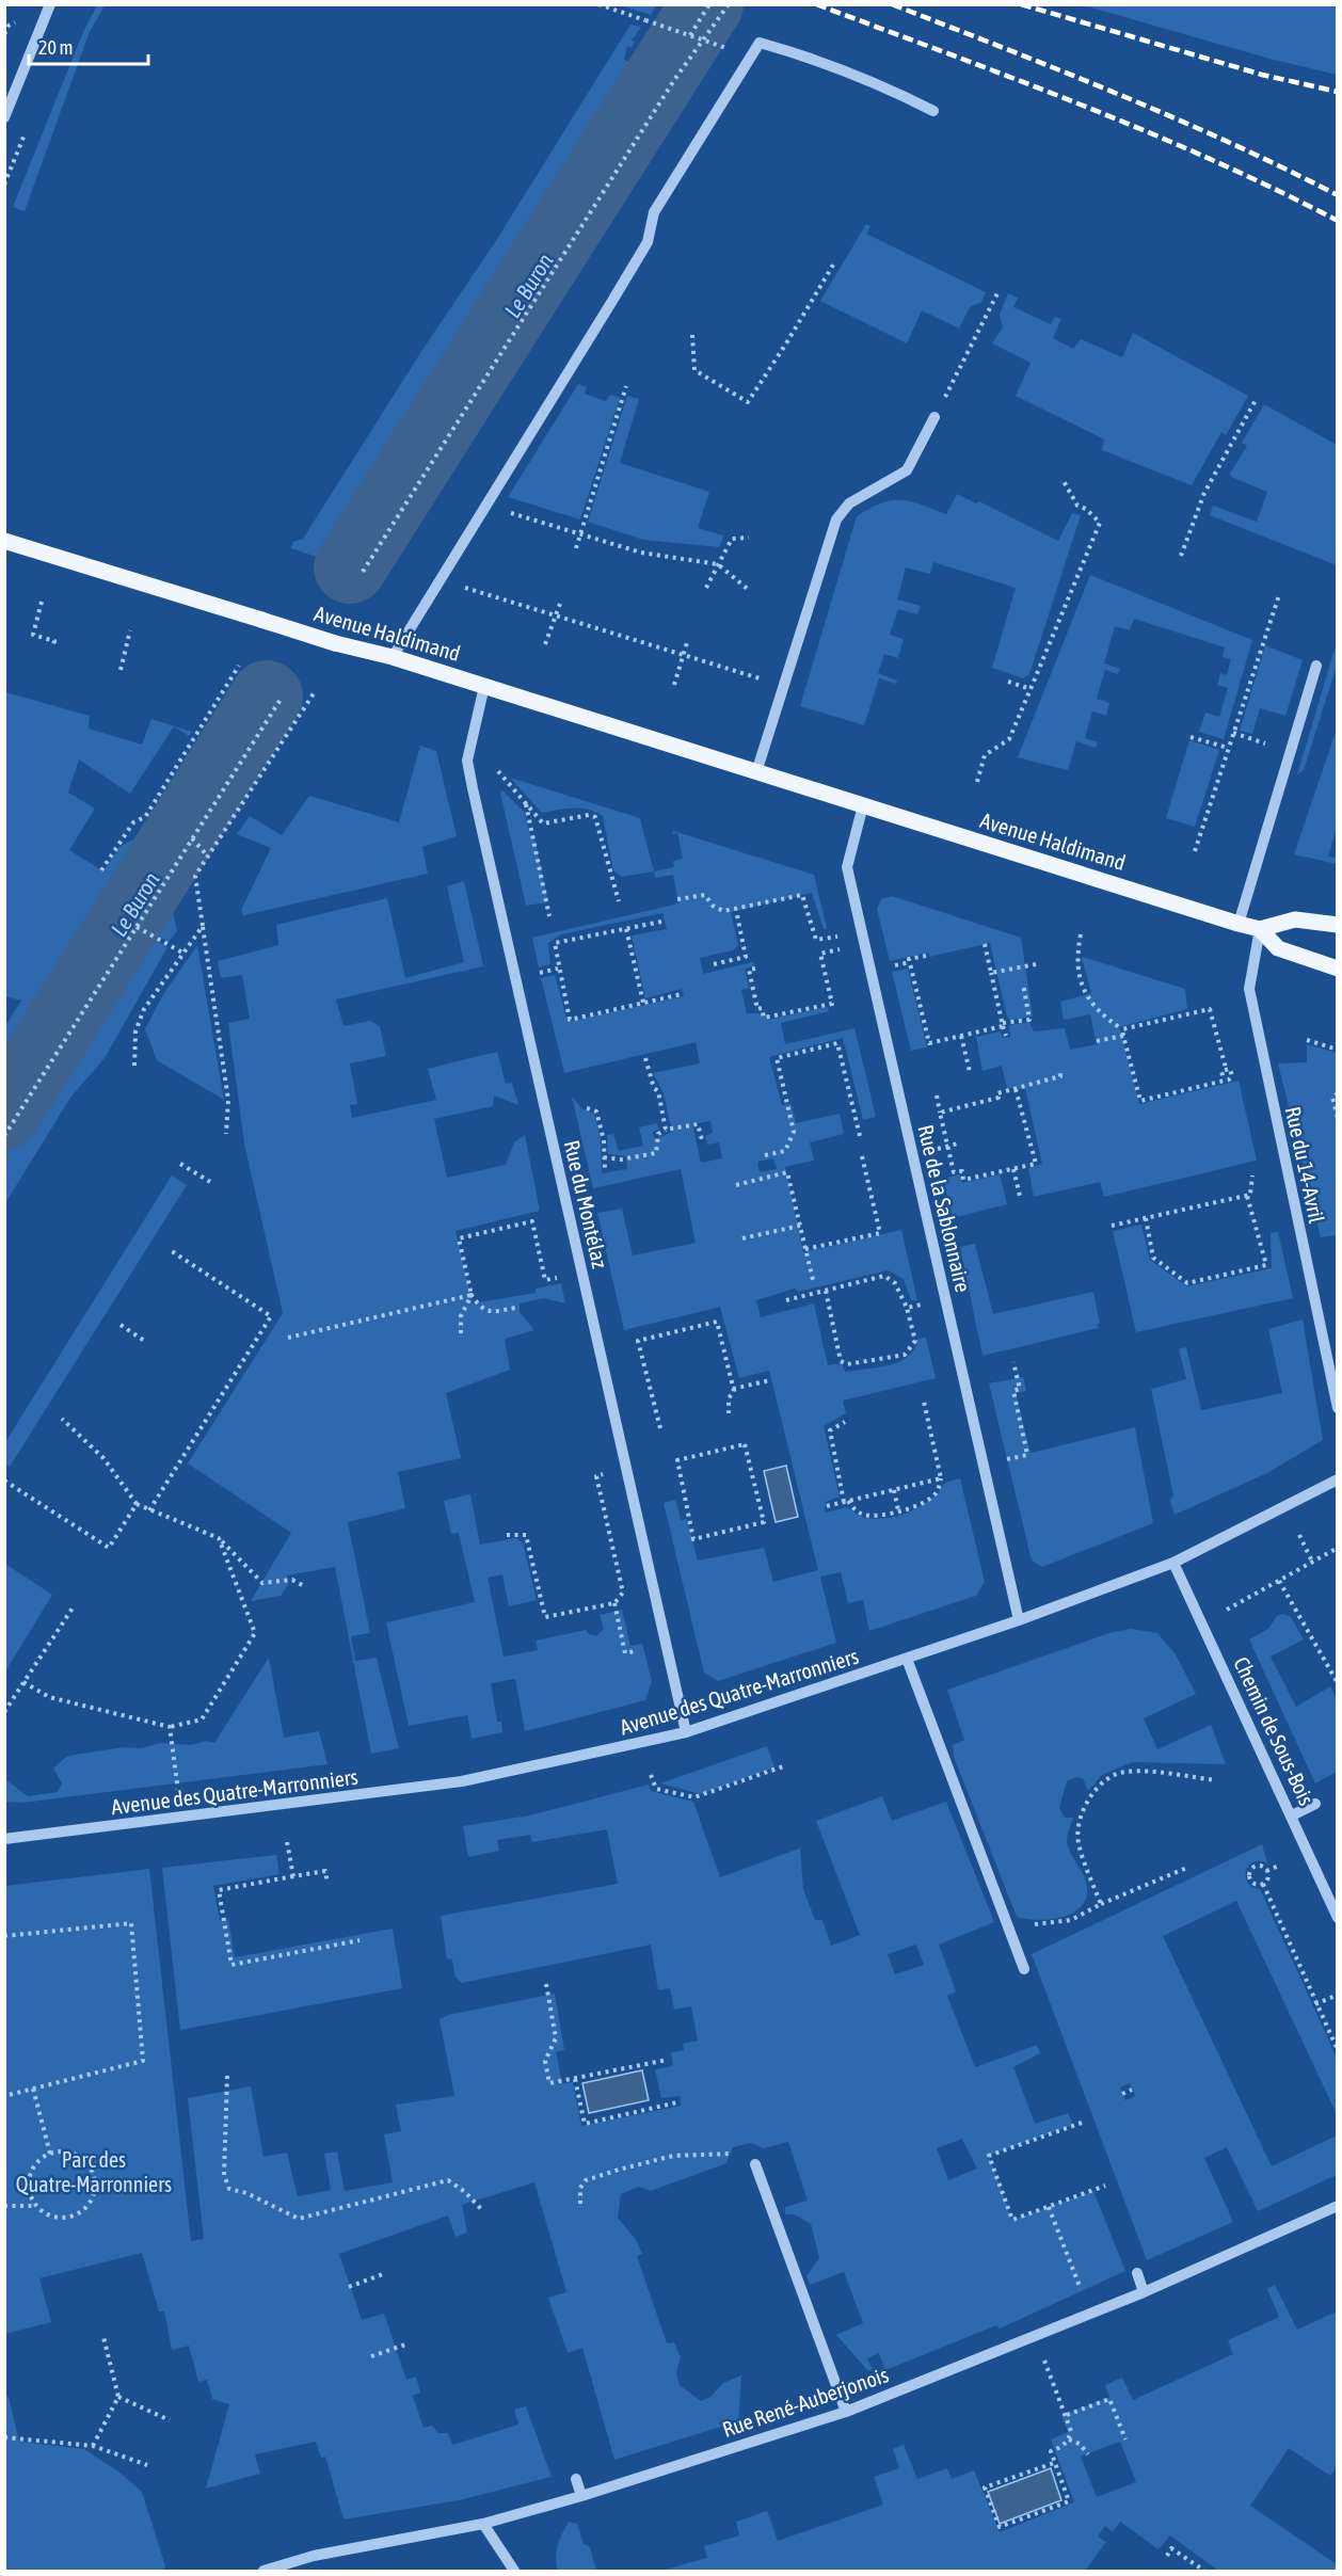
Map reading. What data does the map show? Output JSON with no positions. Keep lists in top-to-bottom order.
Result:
{
  "streets": {
    "main road": ["Avenue Haldimand"],
    "street": [
      "Rue du 14-Avril",
      "Rue du Montélaz",
      "Rue de la Sablonnaire",
      "Avenue des Quatre-Marronniers",
      "Chemin de Sous-Bois",
      "Rue René-Auberjonois"
    ]
  },
  "crossings": [
    ["Avenue Haldimand", "Rue du 14-Avril"],
    ["Avenue Haldimand", "Rue du Montélaz"],
    ["Avenue Haldimand", "Rue de la Sablonnaire"],
    ["Rue du Montélaz", "Avenue des Quatre-Marronniers"],
    ["Rue de la Sablonnaire", "Avenue des Quatre-Marronniers"],
    ["Avenue des Quatre-Marronniers", "Chemin de Sous-Bois"]
  ],
  "water": ["Le Buron"],
  "parks": ["Parc des Quatre-Marronniers"],
  "scale_bar": "20 m"
}
